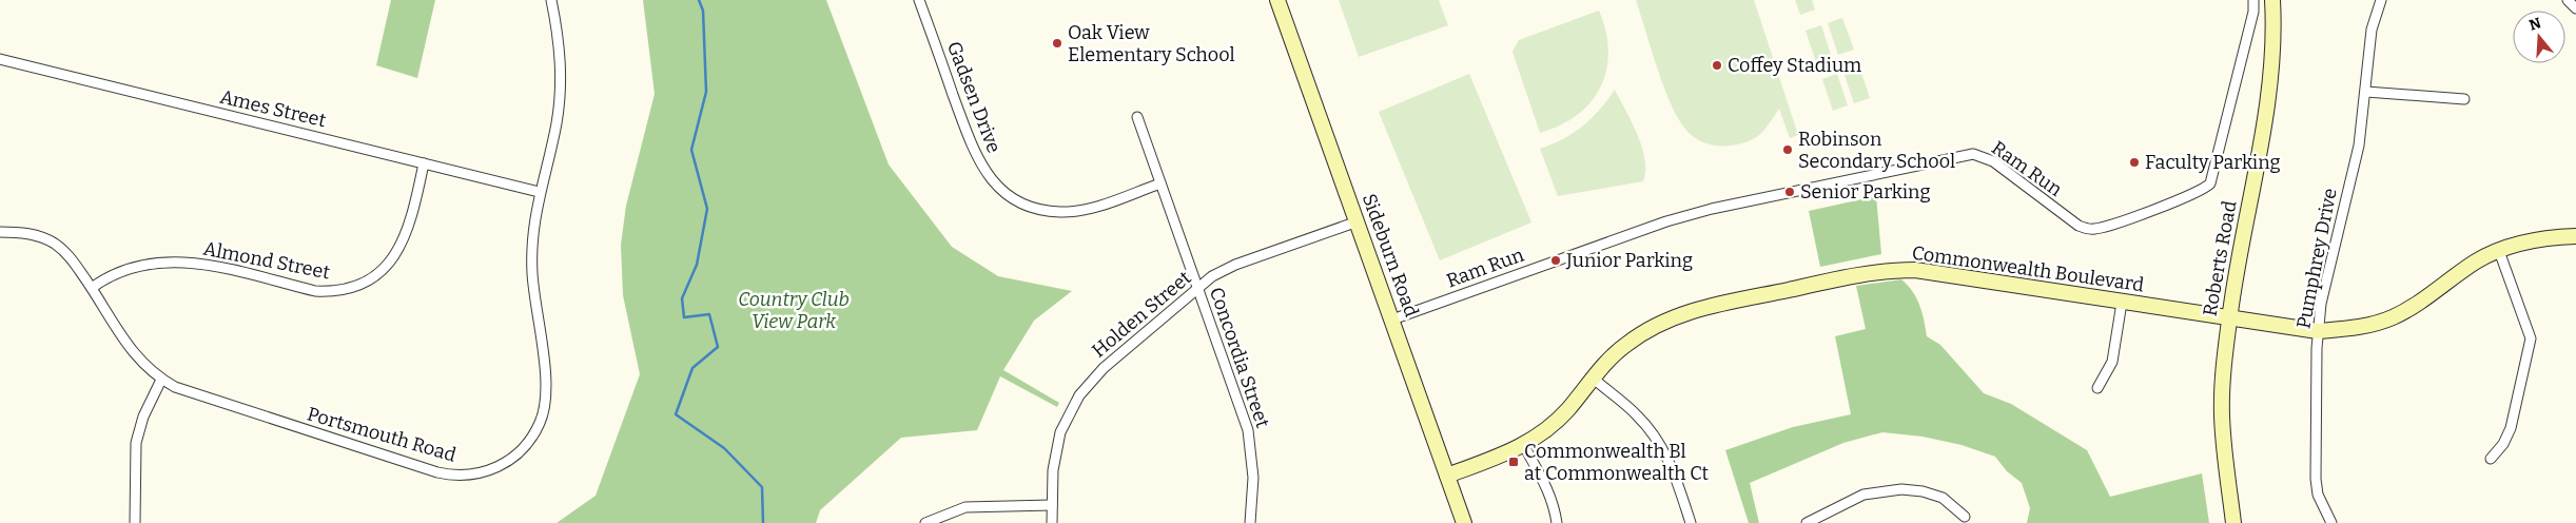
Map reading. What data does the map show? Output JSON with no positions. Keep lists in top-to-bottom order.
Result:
{
  "streets": {
    "street": [
      "Gadsen Drive",
      "Ames Street",
      "Ram Run",
      "Sideburn Road",
      "Roberts Road",
      "Pumphrey Drive",
      "Almond Street",
      "Commonwealth Boulevard",
      "Holden Street",
      "Concordia Street",
      "Portsmouth Road"
    ]
  },
  "crossings": [
    ["Gadsen Drive", "Concordia Street"],
    ["Ames Street", "Almond Street"],
    ["Ames Street", "Portsmouth Road"],
    ["Ram Run", "Sideburn Road"],
    ["Sideburn Road", "Commonwealth Boulevard"],
    ["Sideburn Road", "Holden Street"],
    ["Roberts Road", "Commonwealth Boulevard"],
    ["Pumphrey Drive", "Commonwealth Boulevard"],
    ["Almond Street", "Portsmouth Road"],
    ["Holden Street", "Concordia Street"]
  ],
  "parks": ["Country Club View Park"],
  "places": {
    "other": [
      "Oak View Elementary School",
      "Coffey Stadium",
      "Robinson Secondary School",
      "Faculty Parking",
      "Senior Parking",
      "Junior Parking"
    ],
    "transit": ["Commonwealth Bl at Commonwealth Ct"]
  },
  "north": "top"
}
